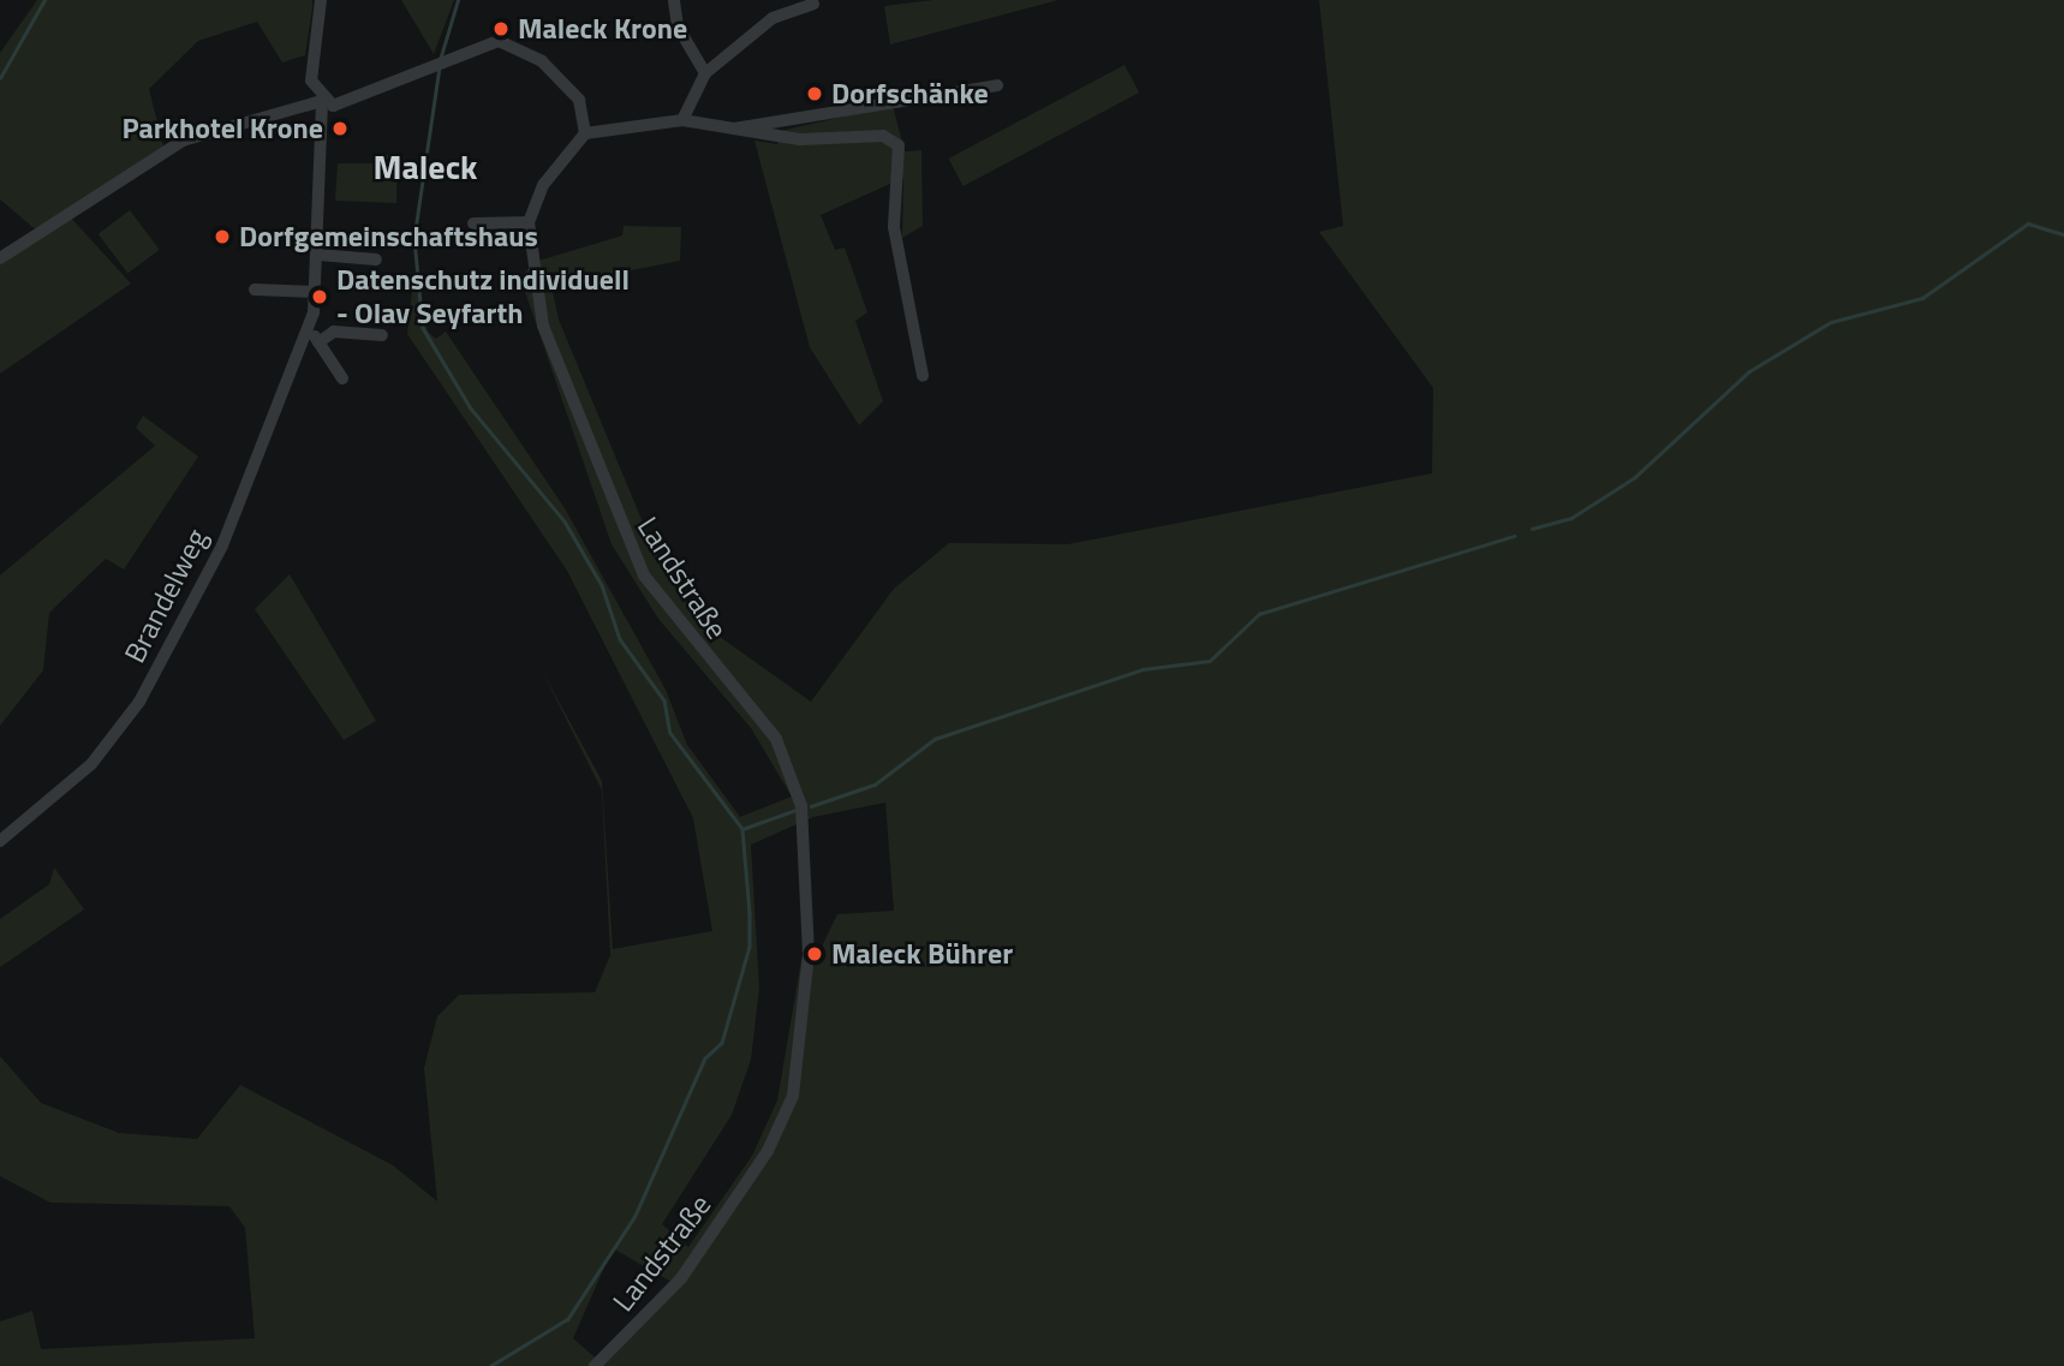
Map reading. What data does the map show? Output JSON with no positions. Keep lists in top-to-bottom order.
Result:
{
  "streets": {
    "street": ["Landstraße", "Brandelweg"]
  },
  "districts": ["Maleck"],
  "places": [
    "Maleck Krone",
    "Dorfschänke",
    "Parkhotel Krone",
    "Dorfgemeinschaftshaus",
    "Datenschutz individuell - Olav Seyfarth",
    "Maleck Bührer"
  ]
}
